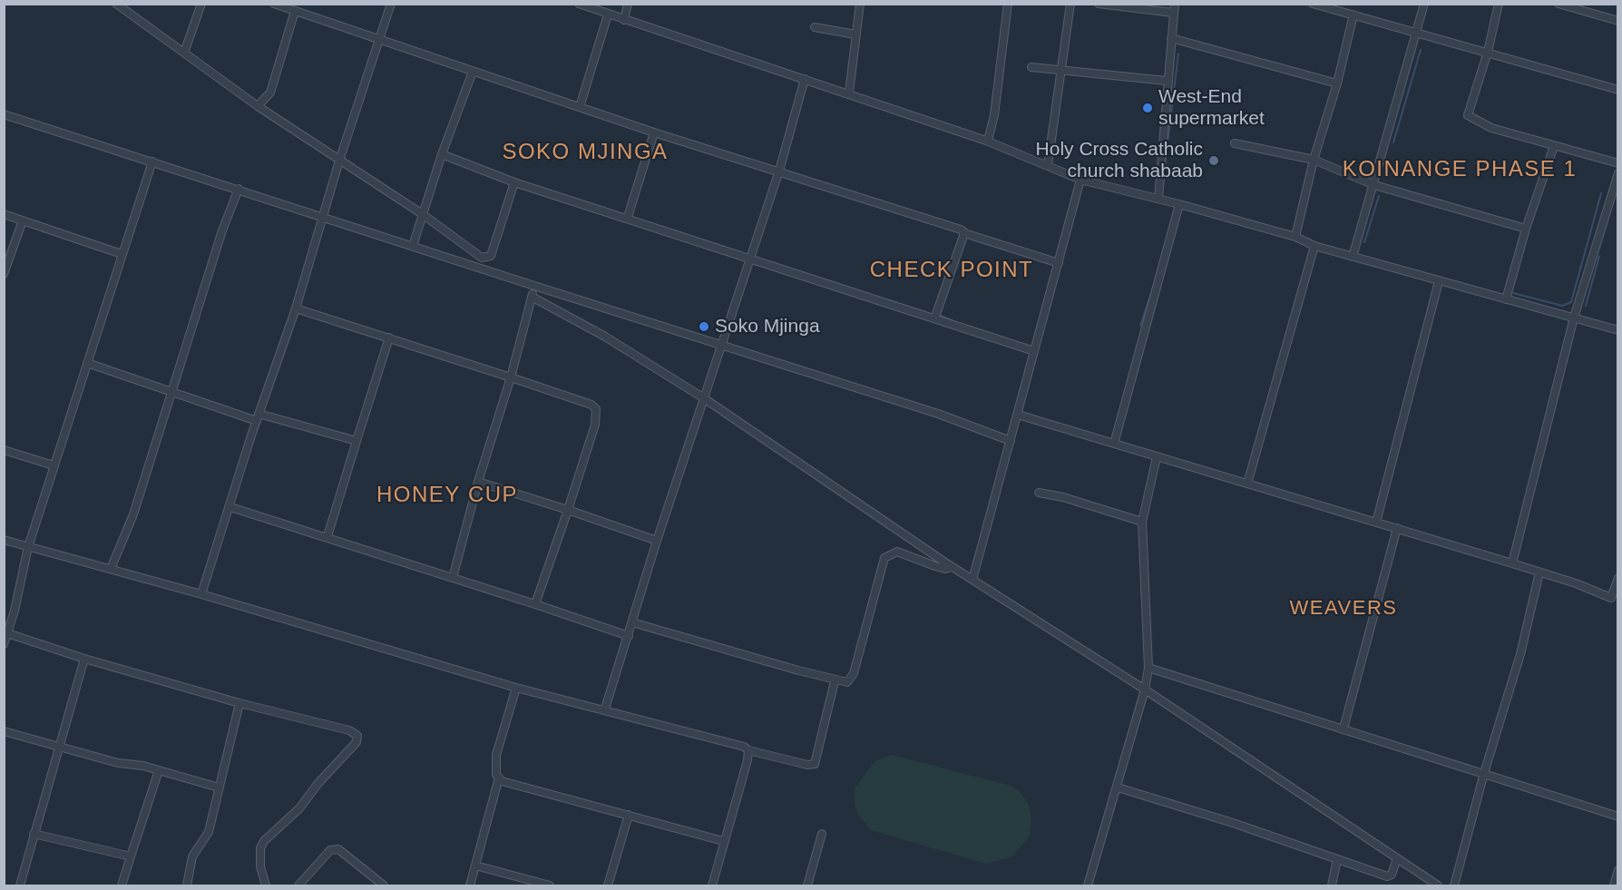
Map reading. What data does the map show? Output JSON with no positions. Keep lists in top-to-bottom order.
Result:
{
  "districts": [
    "SOKO MJINGA",
    "KOINANGE PHASE 1",
    "CHECK POINT",
    "HONEY CUP",
    "WEAVERS"
  ],
  "places": ["West-End supermarket", "Holy Cross Catholic church shabaab", "Soko Mjinga"]
}
